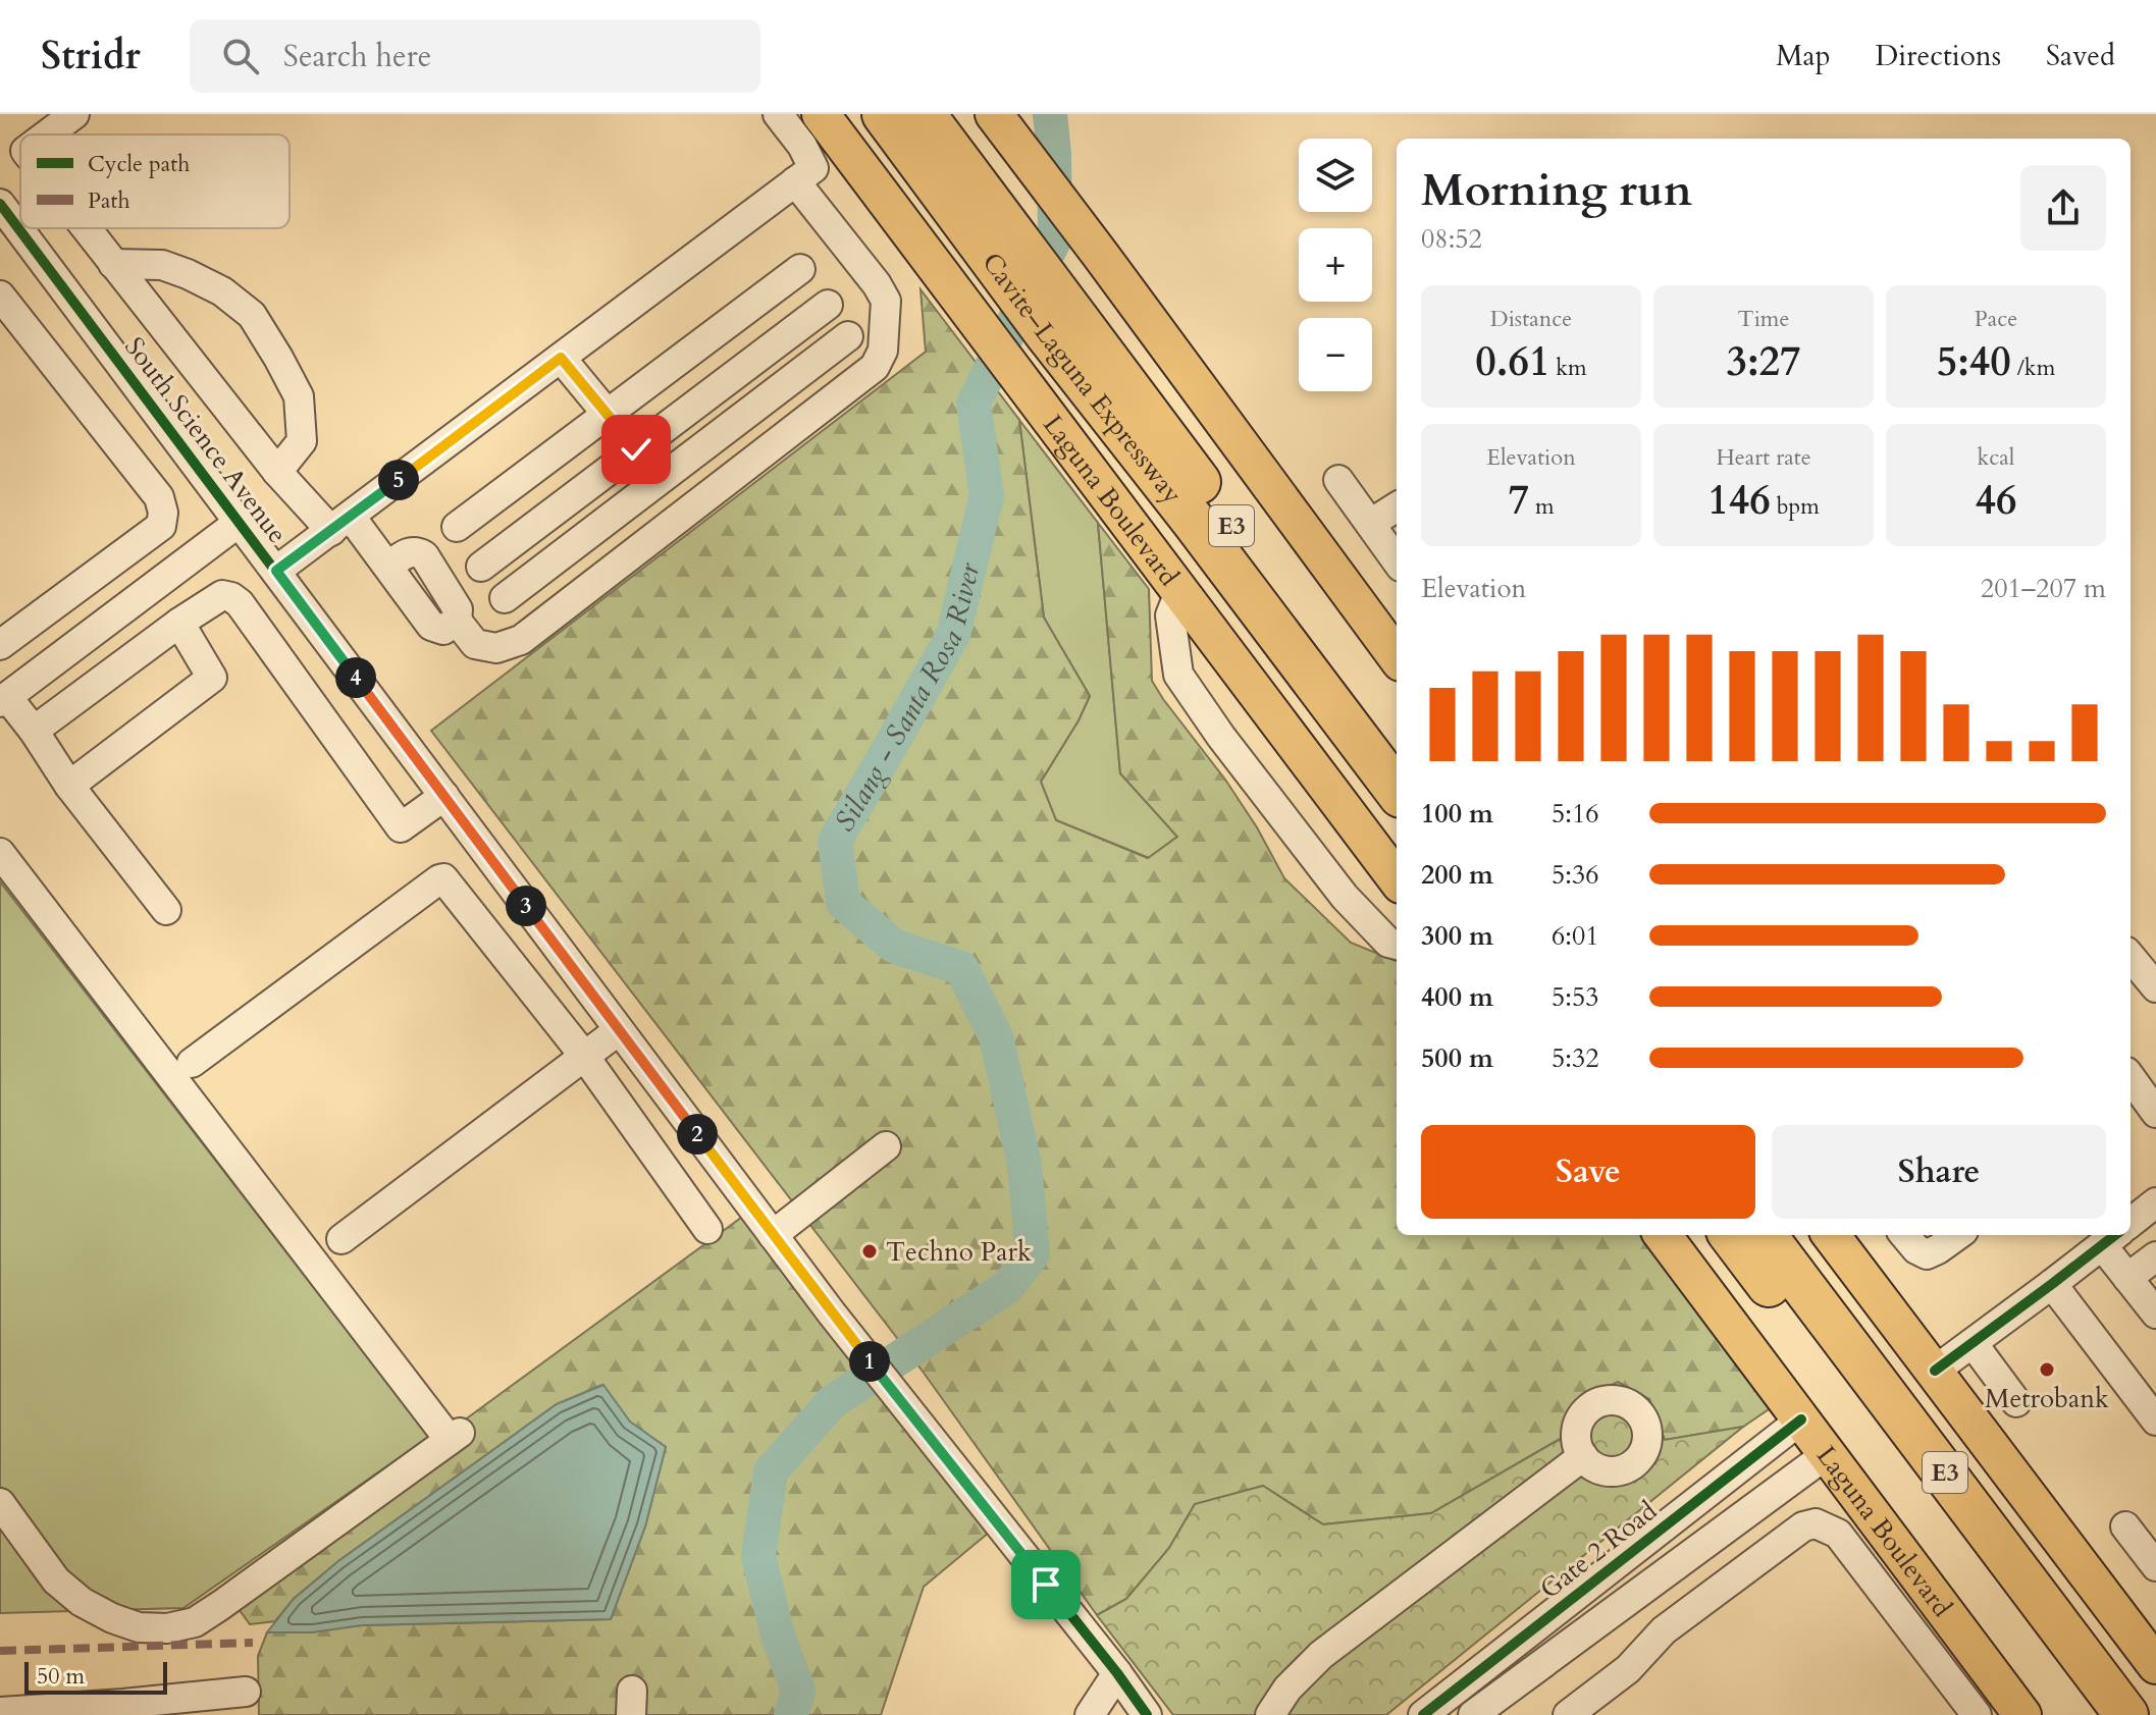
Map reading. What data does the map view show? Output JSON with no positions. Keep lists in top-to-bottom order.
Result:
{
  "streets": {
    "highway": ["Cavite–Laguna Expressway", "E3"],
    "main road": ["Laguna Boulevard"],
    "street": ["South Science Avenue", "Gate 2 Road"]
  },
  "crossings": [
    ["Laguna Boulevard", "Gate 2 Road"]
  ],
  "water": ["Silang - Santa Rosa River"],
  "places": ["Techno Park", "Metrobank"],
  "legend": ["Cycle path", "Path"],
  "scale_bar": "50 m",
  "page": {
    "header": "Stridr",
    "search": "Search here",
    "nav": ["Map", "Directions", "Saved"],
    "map_buttons": ["+", "−"],
    "heading": ["Morning run", "08:52"],
    "stats": [
      ["Distance", "0.61 km"],
      ["Time", "3:27"],
      ["Pace", "5:40 /km"],
      ["Elevation", "7 m"],
      ["Heart rate", "146 bpm"],
      ["kcal", "46"]
    ],
    "pins": [
      "5",
      "4",
      "3",
      "2",
      "1"
    ],
    "chart": ["Elevation", "201–207 m"],
    "list": [
      {
        "name": "100 m",
        "note": "5:16"
      },
      {
        "name": "200 m",
        "note": "5:36"
      },
      {
        "name": "300 m",
        "note": "6:01"
      },
      {
        "name": "400 m",
        "note": "5:53"
      },
      {
        "name": "500 m",
        "note": "5:32"
      }
    ],
    "buttons": ["Save", "Share"],
    "scale": "50 m"
  }
}
